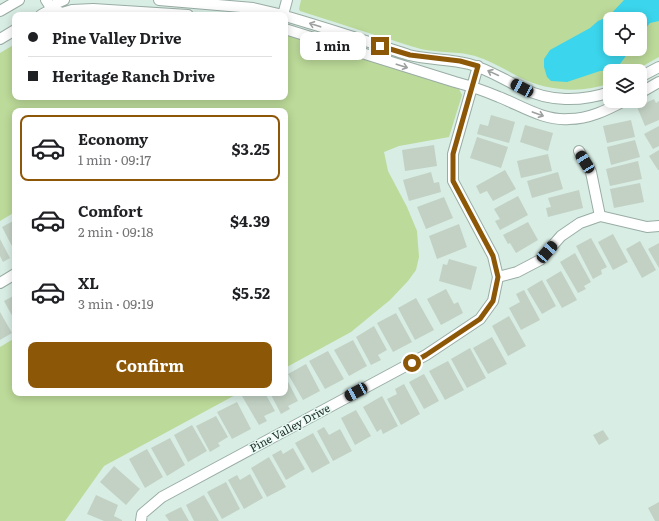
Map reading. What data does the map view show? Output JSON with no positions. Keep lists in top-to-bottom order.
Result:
{
  "streets": {
    "street": ["Pine Valley Drive"]
  },
  "page": {
    "banner": ["Pine Valley Drive", "Heritage Ranch Drive"],
    "bubble": "1 min",
    "list": [
      {
        "name": "Economy",
        "note": "1 min · 09:17",
        "value": "$3.25"
      },
      {
        "name": "Comfort",
        "note": "2 min · 09:18",
        "value": "$4.39"
      },
      {
        "name": "XL",
        "note": "3 min · 09:19",
        "value": "$5.52"
      }
    ],
    "buttons": "Confirm"
  }
}
